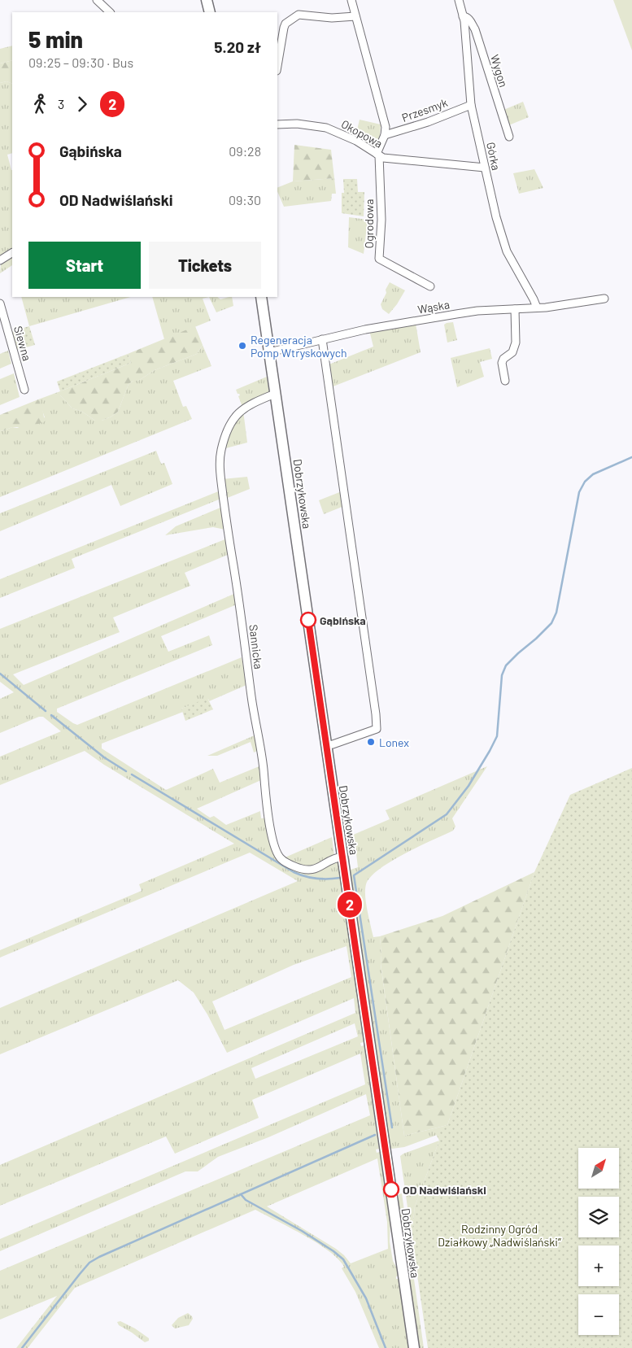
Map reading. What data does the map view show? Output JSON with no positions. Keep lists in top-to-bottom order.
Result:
{
  "streets": {
    "main road": ["Dobrzykowska"],
    "street": [
      "Wygon",
      "Przesmyk",
      "Okopowa",
      "Górka",
      "Ogrodowa",
      "Wąska",
      "Siewna",
      "Sannicka"
    ]
  },
  "crossings": [
    ["Wygon", "Górka"],
    ["Przesmyk", "Górka"],
    ["Przesmyk", "Ogrodowa"],
    ["Okopowa", "Górka"],
    ["Okopowa", "Ogrodowa"],
    ["Górka", "Wąska"],
    ["Wąska", "Dobrzykowska"],
    ["Dobrzykowska", "Sannicka"]
  ],
  "parks": ["Rodzinny Ogród Działkowy „Nadwiślański”"],
  "places": [
    "Regeneracja Pomp Wtryskowych",
    "Gąbińska",
    "Lonex",
    "OD Nadwiślański"
  ],
  "lines": ["bus line 2"],
  "north": "top right",
  "page": {
    "on_map": "2",
    "heading": ["5 min", "09:25 – 09:30 · Bus", "5.20 zł"],
    "legs": ["3", "2"],
    "list": [
      {
        "name": "Gąbińska",
        "value": "09:28"
      },
      {
        "name": "OD Nadwiślański",
        "value": "09:30"
      }
    ],
    "buttons": ["Start", "Tickets"],
    "map_buttons": ["+", "−"]
  }
}
